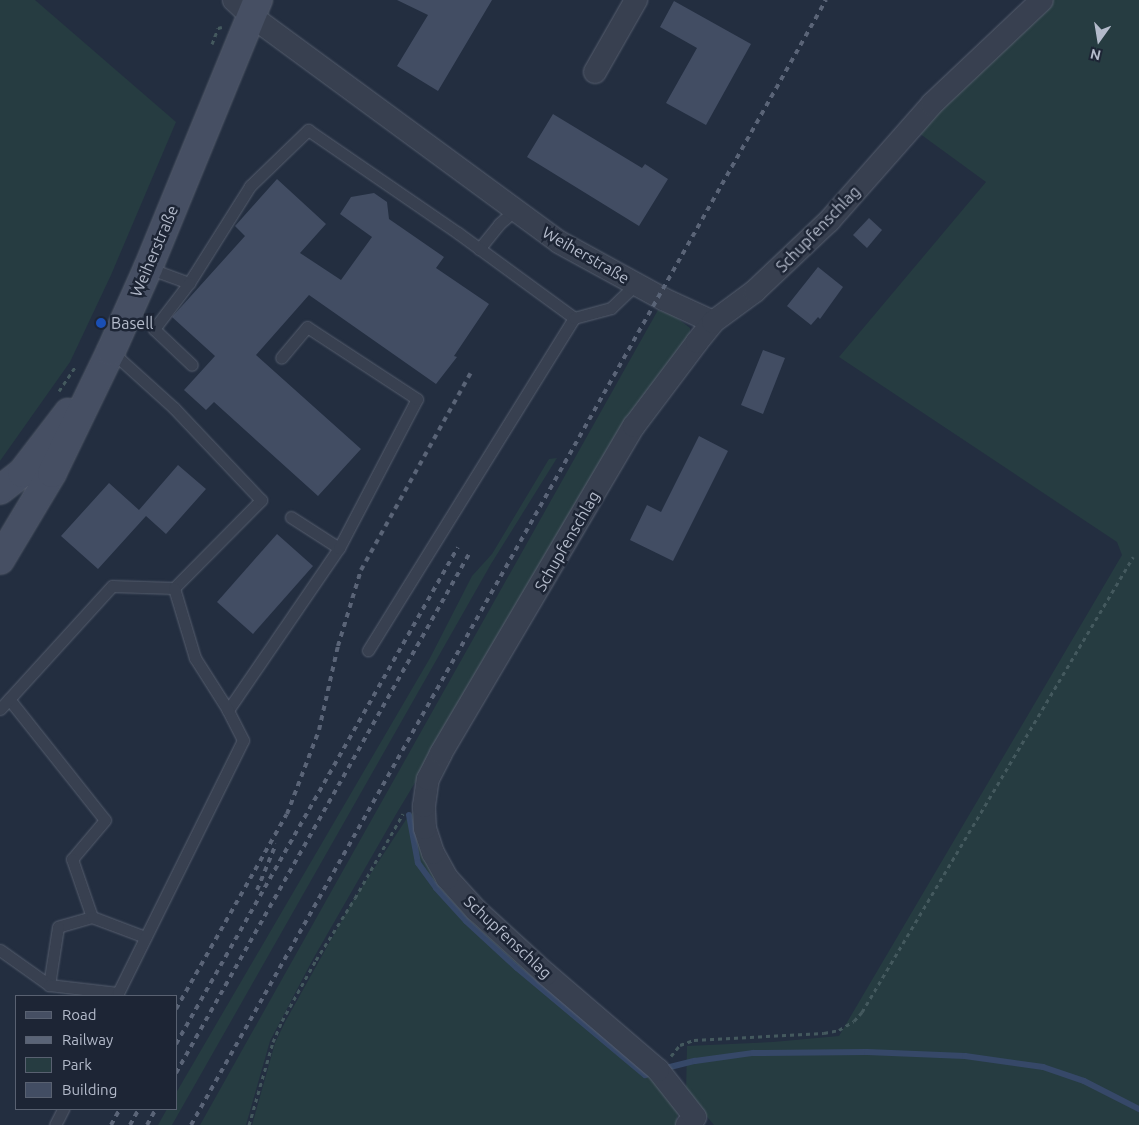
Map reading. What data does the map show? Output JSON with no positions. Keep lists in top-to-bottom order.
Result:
{
  "streets": {
    "street": ["Schupfenschlag", "Weiherstraße"]
  },
  "crossings": [
    ["Schupfenschlag", "Weiherstraße"]
  ],
  "places": ["Basell"],
  "legend": [
    "Road",
    "Railway",
    "Park",
    "Building"
  ],
  "north": "bottom"
}
